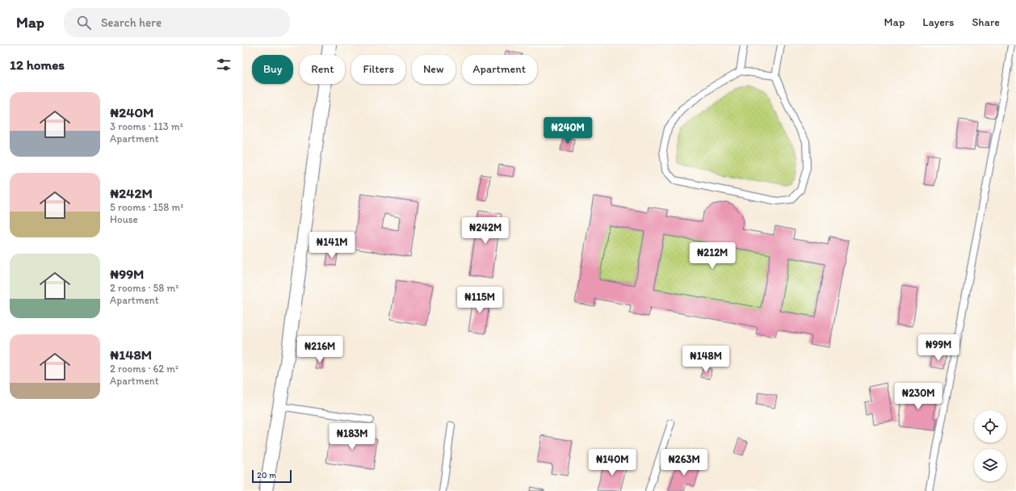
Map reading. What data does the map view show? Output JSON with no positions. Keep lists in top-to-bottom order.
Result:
{
  "scale_bar": "20 m",
  "page": {
    "header": "Map",
    "search": "Search here",
    "nav": ["Map", "Layers", "Share"],
    "heading": "12 homes",
    "chip": [
      "Buy",
      "Rent",
      "Filters",
      "New",
      "Apartment"
    ],
    "list": [
      {
        "name": "₦240M",
        "note": "3 rooms · 113 m² · Apartment"
      },
      {
        "name": "₦242M",
        "note": "5 rooms · 158 m² · House"
      },
      {
        "name": "₦99M",
        "note": "2 rooms · 58 m² · Apartment"
      },
      {
        "name": "₦148M",
        "note": "2 rooms · 62 m² · Apartment"
      }
    ],
    "price": [
      "₦240M",
      "₦242M",
      "₦141M",
      "₦212M",
      "₦115M",
      "₦99M",
      "₦216M",
      "₦148M",
      "₦230M",
      "₦183M",
      "₦140M",
      "₦263M"
    ],
    "scale": "20 m"
  }
}
